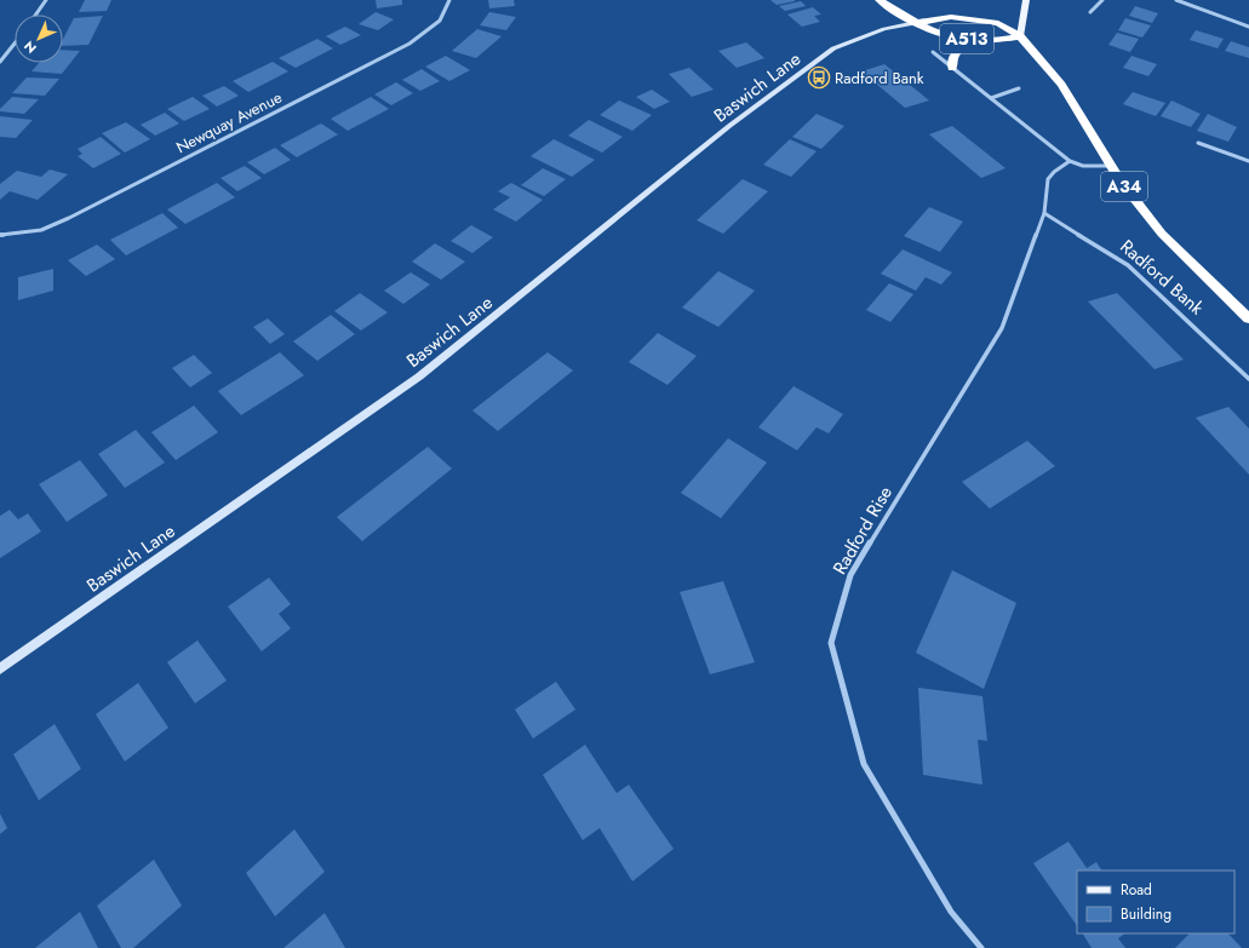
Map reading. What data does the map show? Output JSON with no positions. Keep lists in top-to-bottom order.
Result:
{
  "streets": {
    "highway": ["A513", "A34", "Radford Bank"],
    "street": ["Baswich Lane", "Newquay Avenue", "Radford Rise"]
  },
  "crossings": [
    ["A513", "Baswich Lane"],
    ["A513", "Radford Bank"],
    ["Radford Bank", "Radford Rise"]
  ],
  "places": {
    "bus stop": ["Radford Bank"]
  },
  "legend": ["Road", "Building"],
  "north": "bottom left"
}
